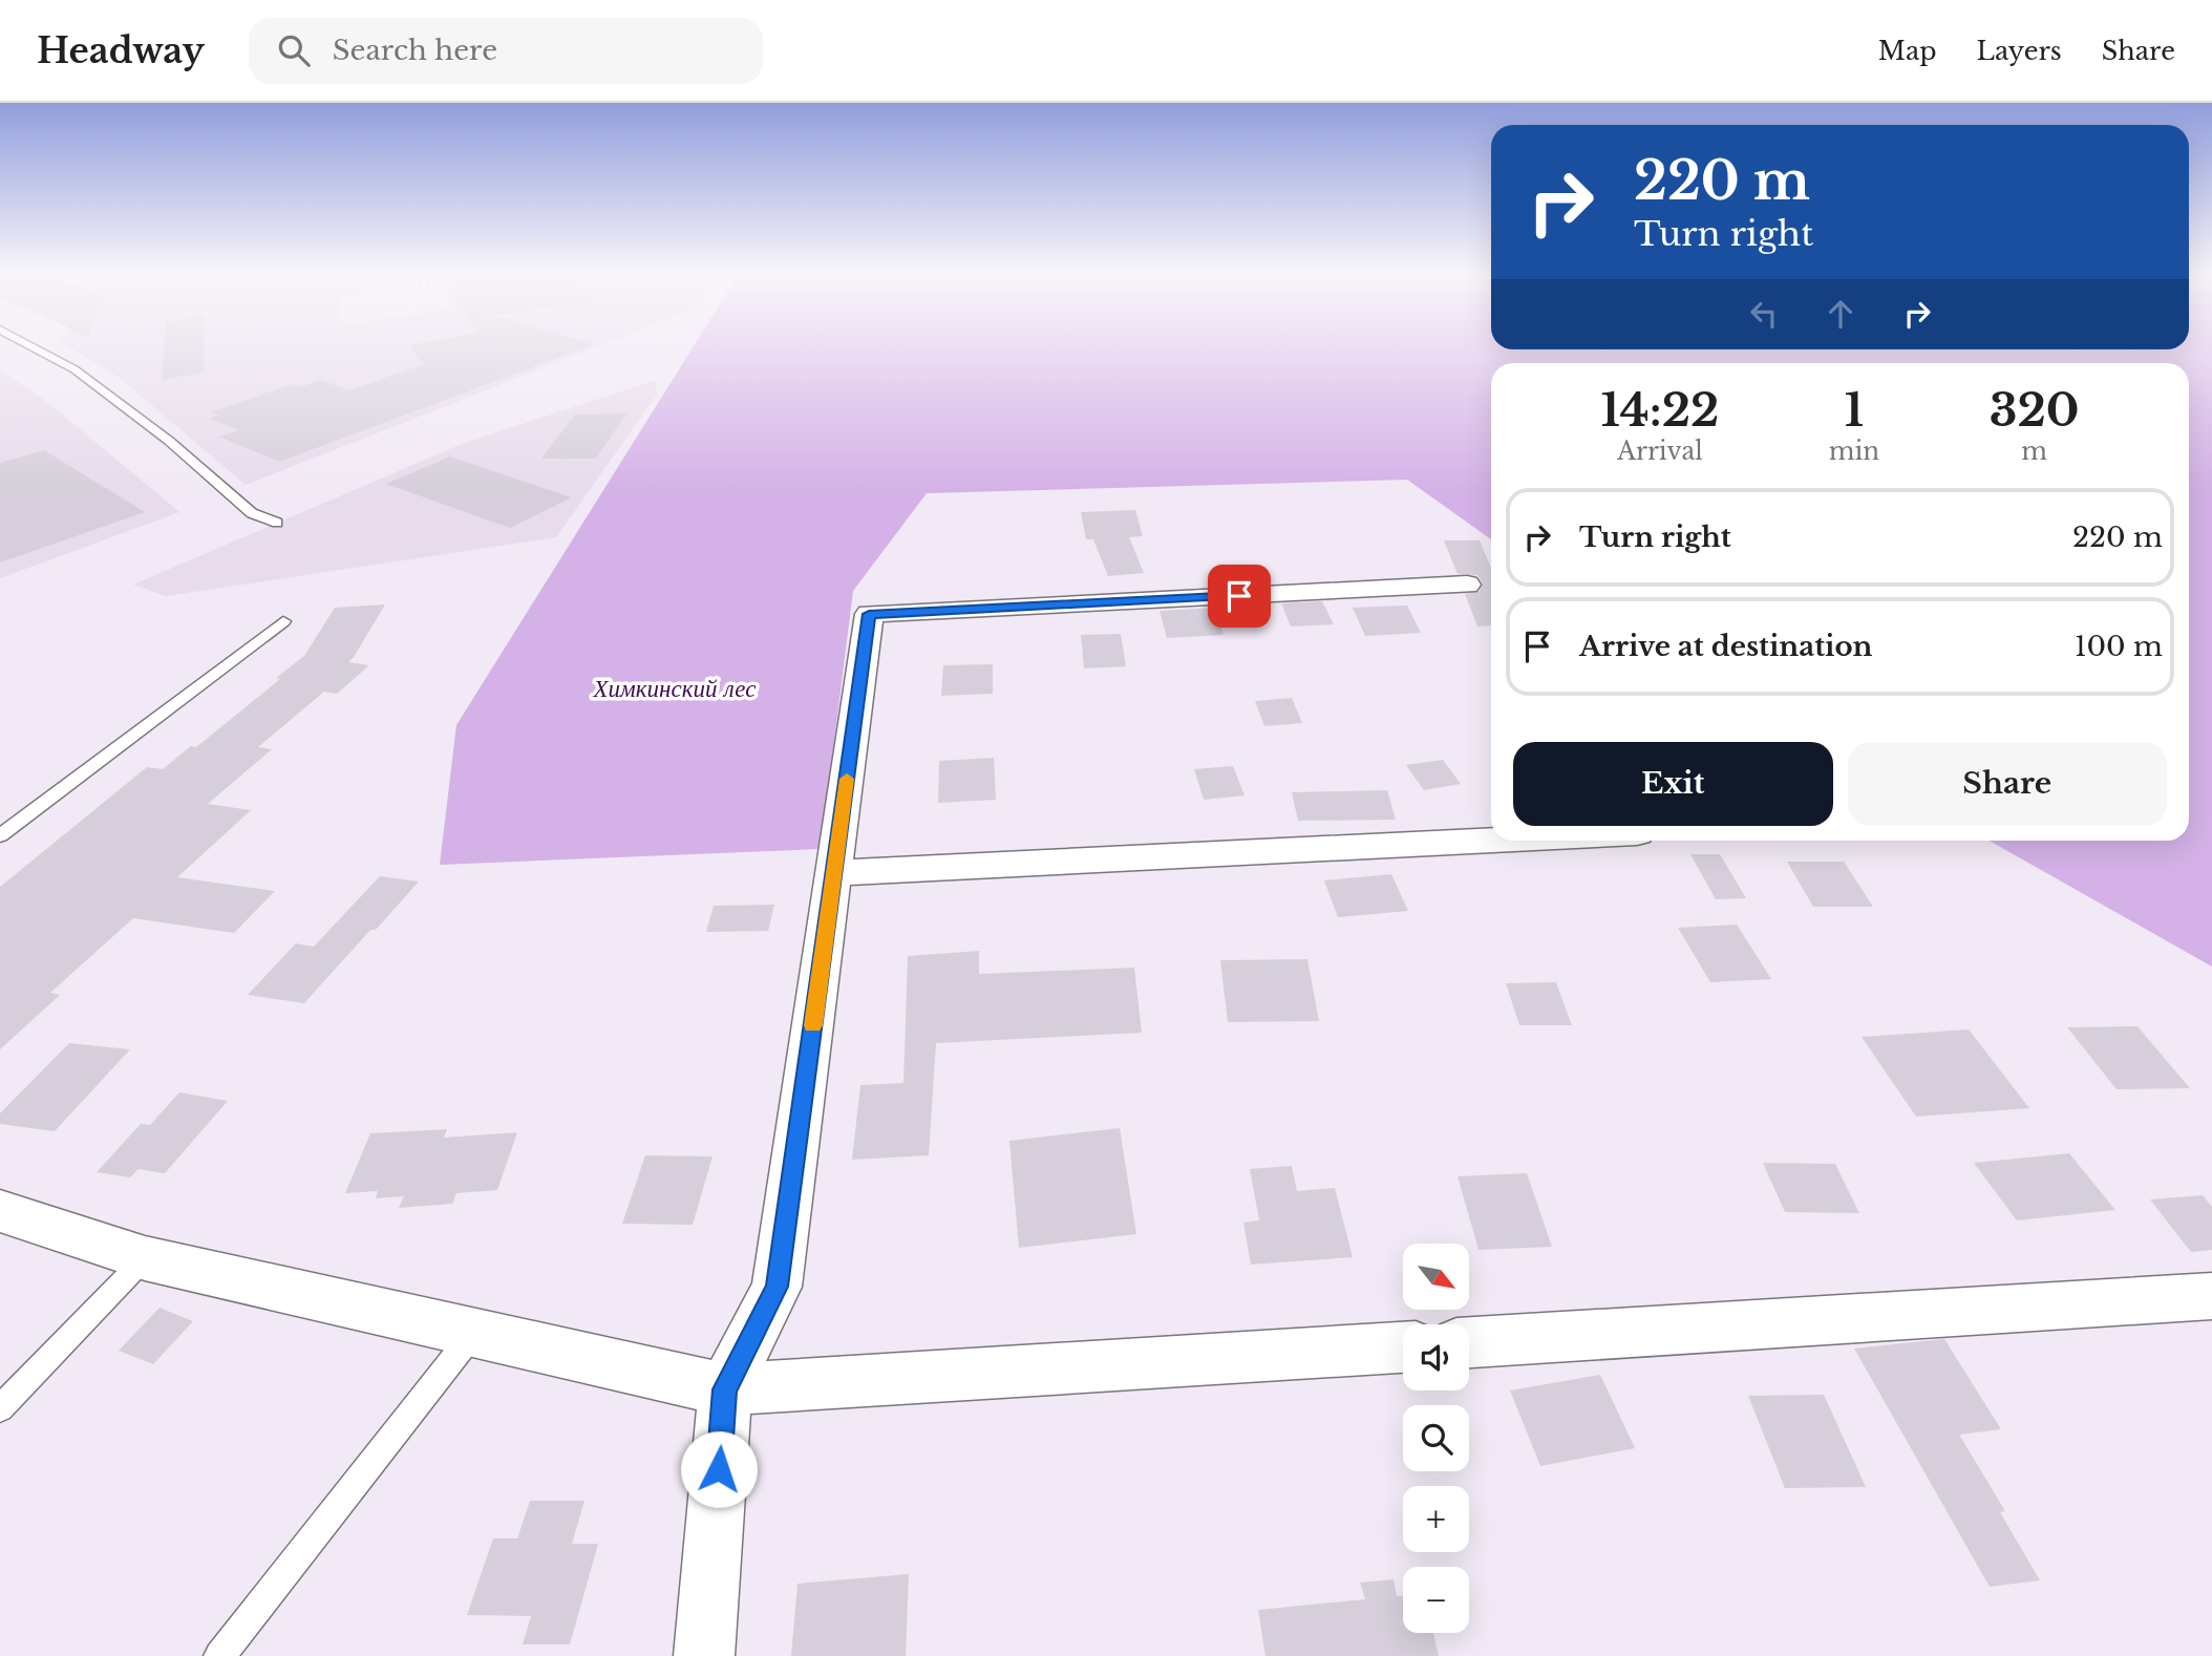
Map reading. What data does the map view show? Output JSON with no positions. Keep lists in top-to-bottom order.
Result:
{
  "parks": ["Химкинский лес"],
  "north": "bottom right",
  "page": {
    "header": "Headway",
    "search": "Search here",
    "nav": ["Map", "Layers", "Share"],
    "turn": ["220 m", "Turn right"],
    "eta": [
      "14:22",
      "Arrival",
      "1",
      "min",
      "320",
      "m"
    ],
    "list": [
      {
        "name": "Turn right",
        "value": "220 m"
      },
      {
        "name": "Arrive at destination",
        "value": "100 m"
      }
    ],
    "buttons": ["Exit", "Share"],
    "map_buttons": ["+", "−"]
  }
}
